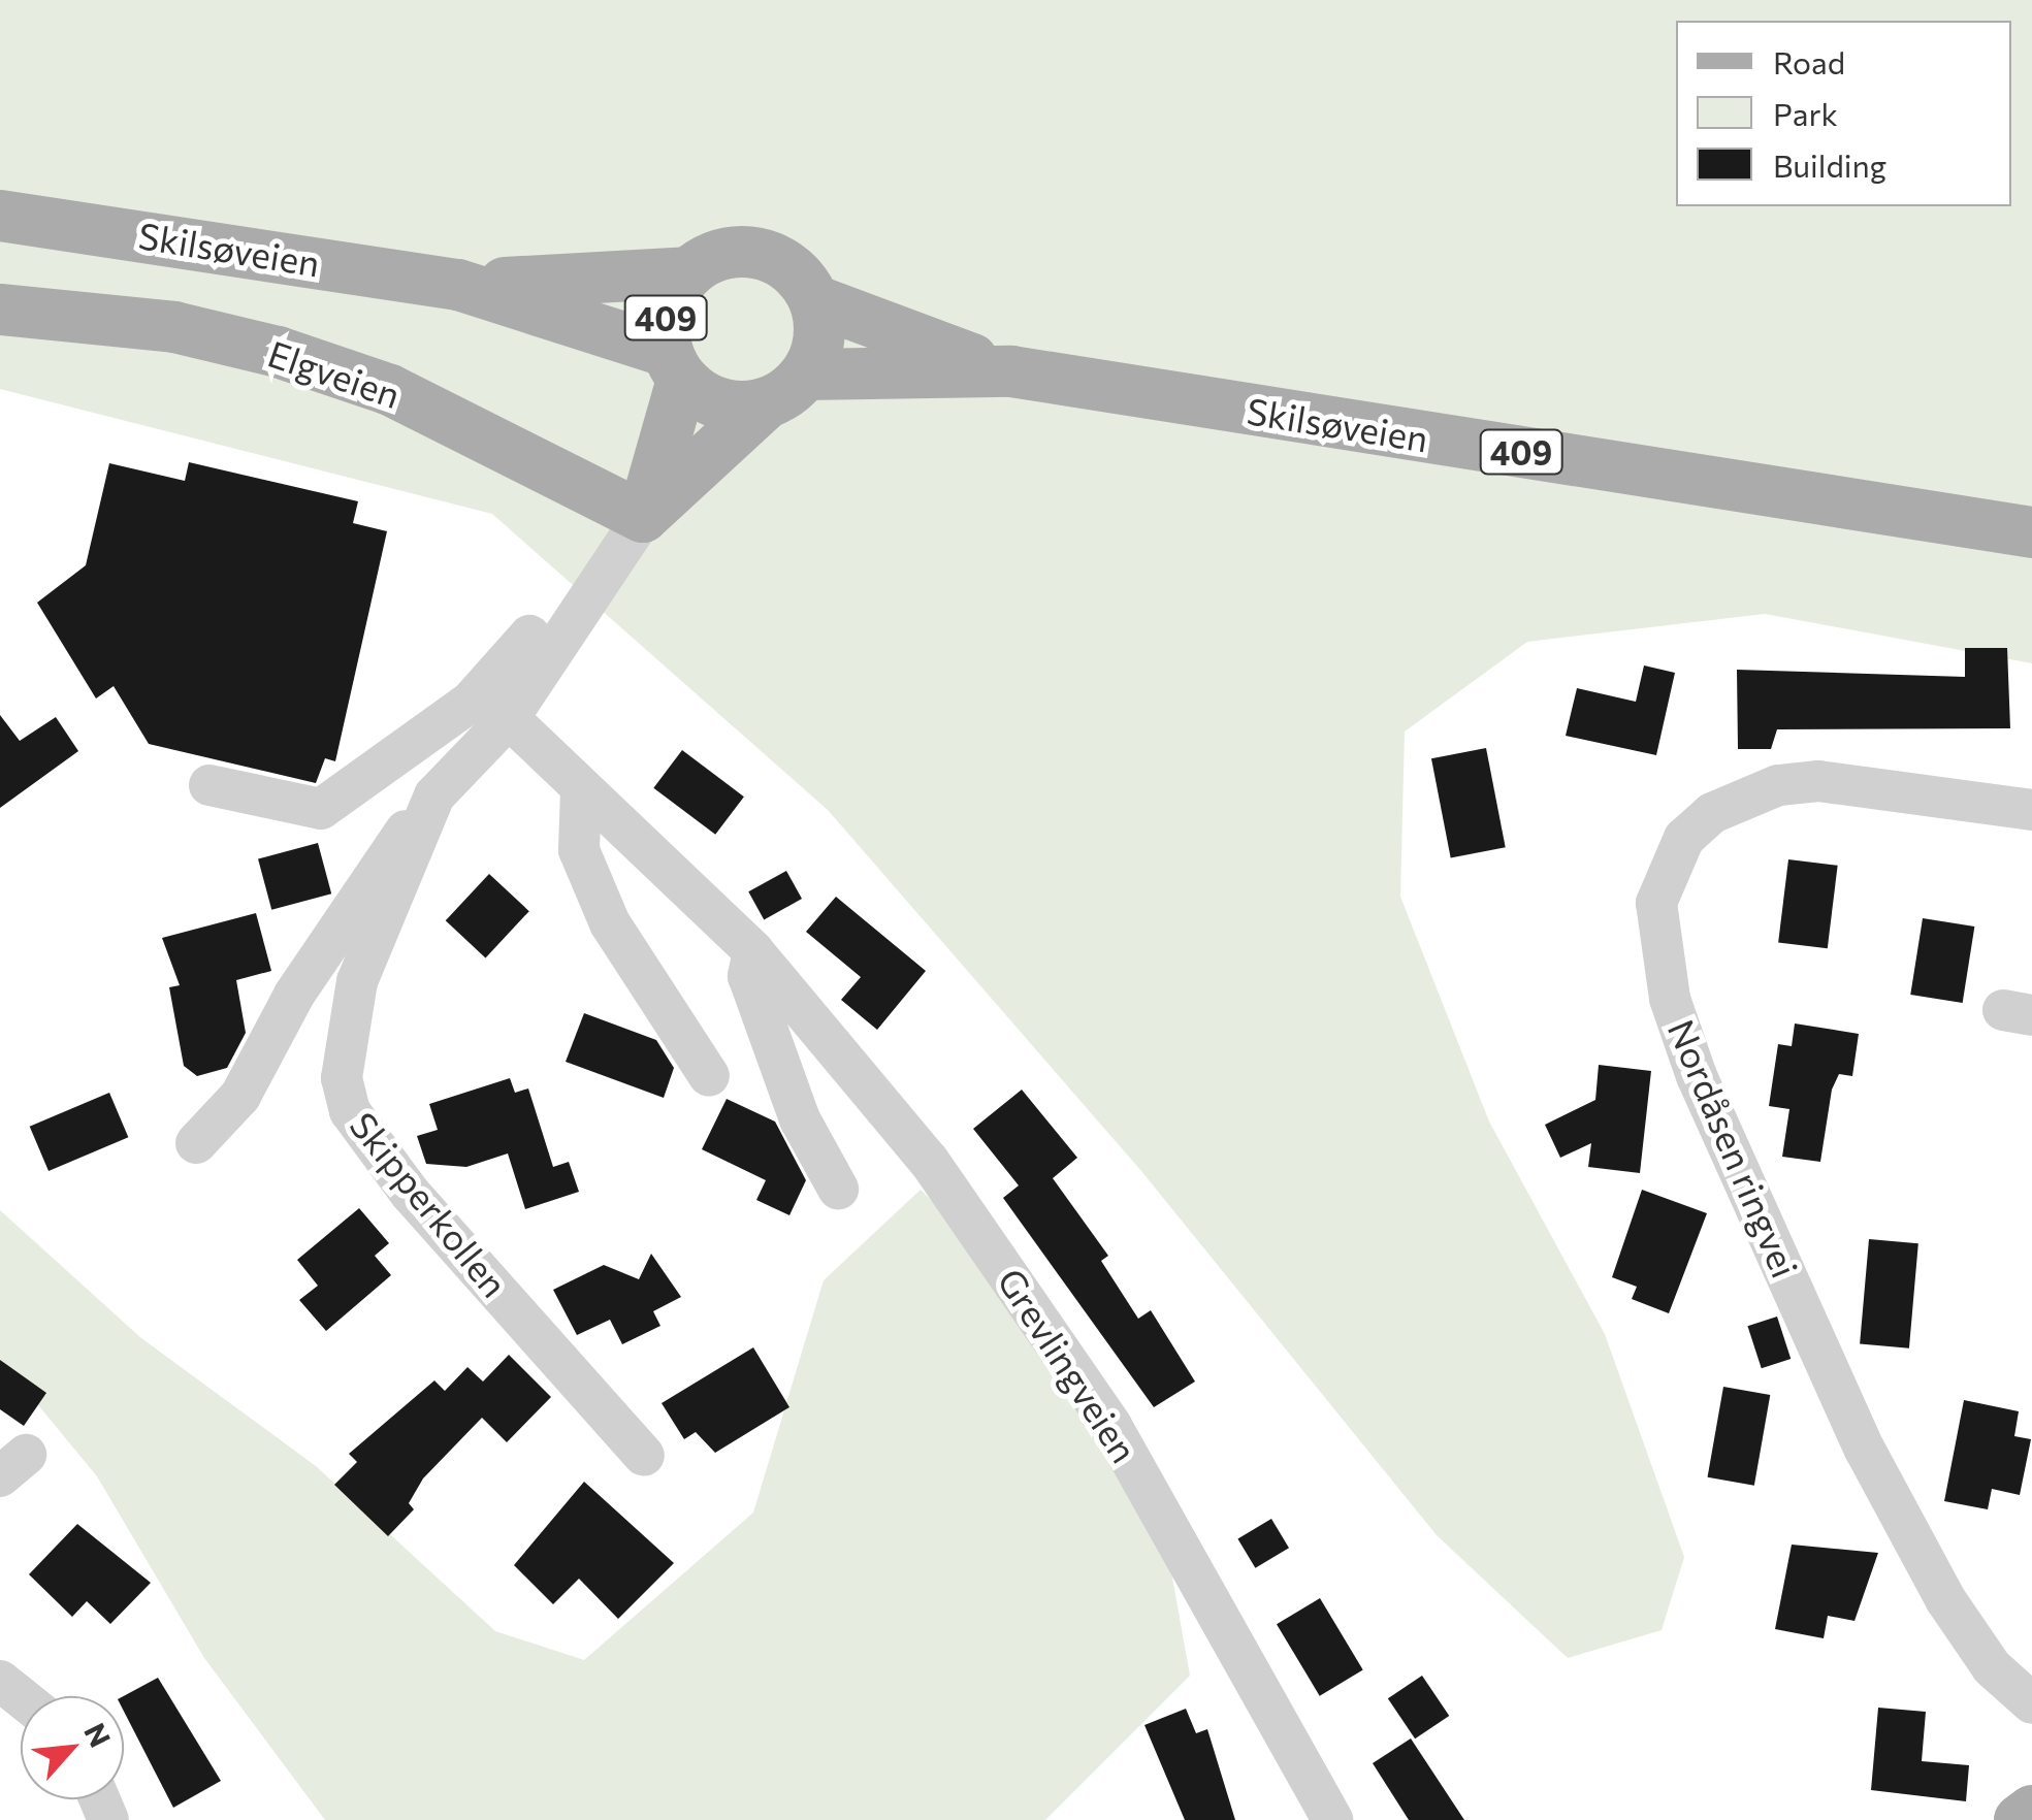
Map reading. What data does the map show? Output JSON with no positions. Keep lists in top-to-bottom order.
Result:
{
  "streets": {
    "main road": ["Skilsøveien", "409", "Elgveien"],
    "street": ["Nordåsen ringvei", "Skipperkollen", "Grevlingveien"]
  },
  "crossings": [
    ["Skilsøveien", "409"],
    ["Skipperkollen", "Grevlingveien"]
  ],
  "legend": ["Road", "Park", "Building"],
  "north": "top right"
}
